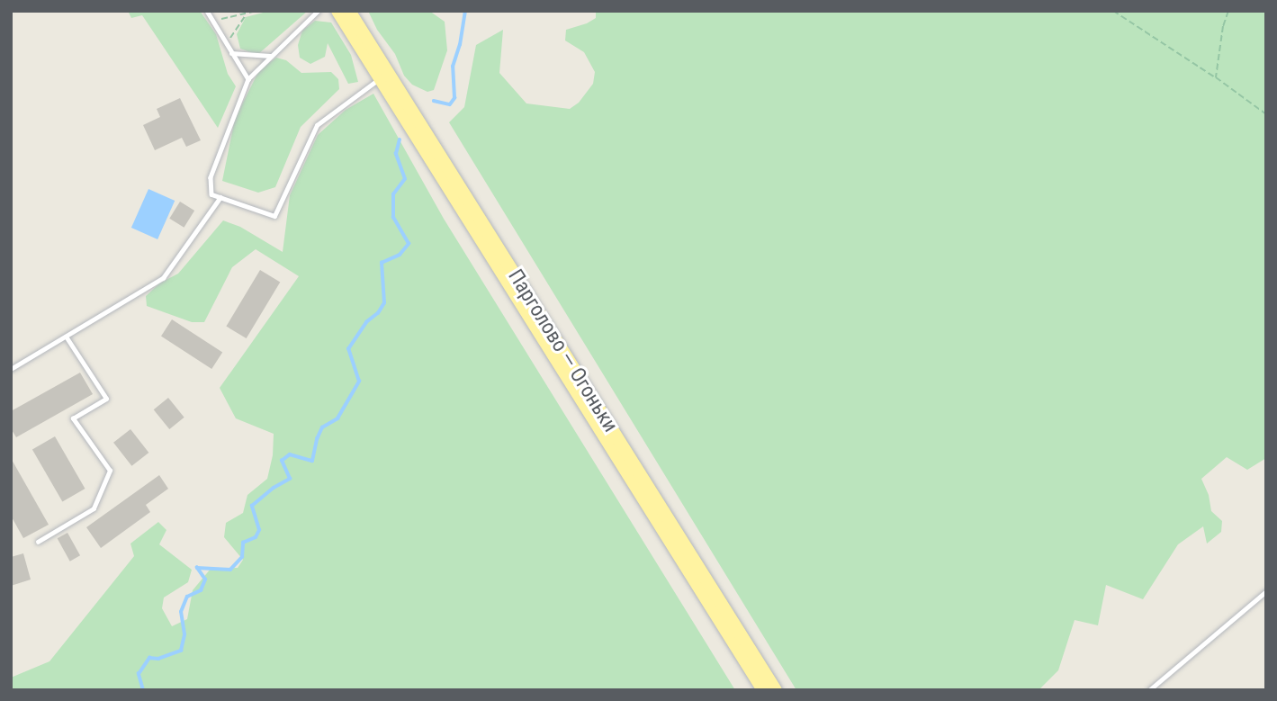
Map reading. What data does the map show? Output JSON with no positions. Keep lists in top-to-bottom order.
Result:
{
  "streets": {
    "main road": ["Парголово — Огоньки"]
  }
}
